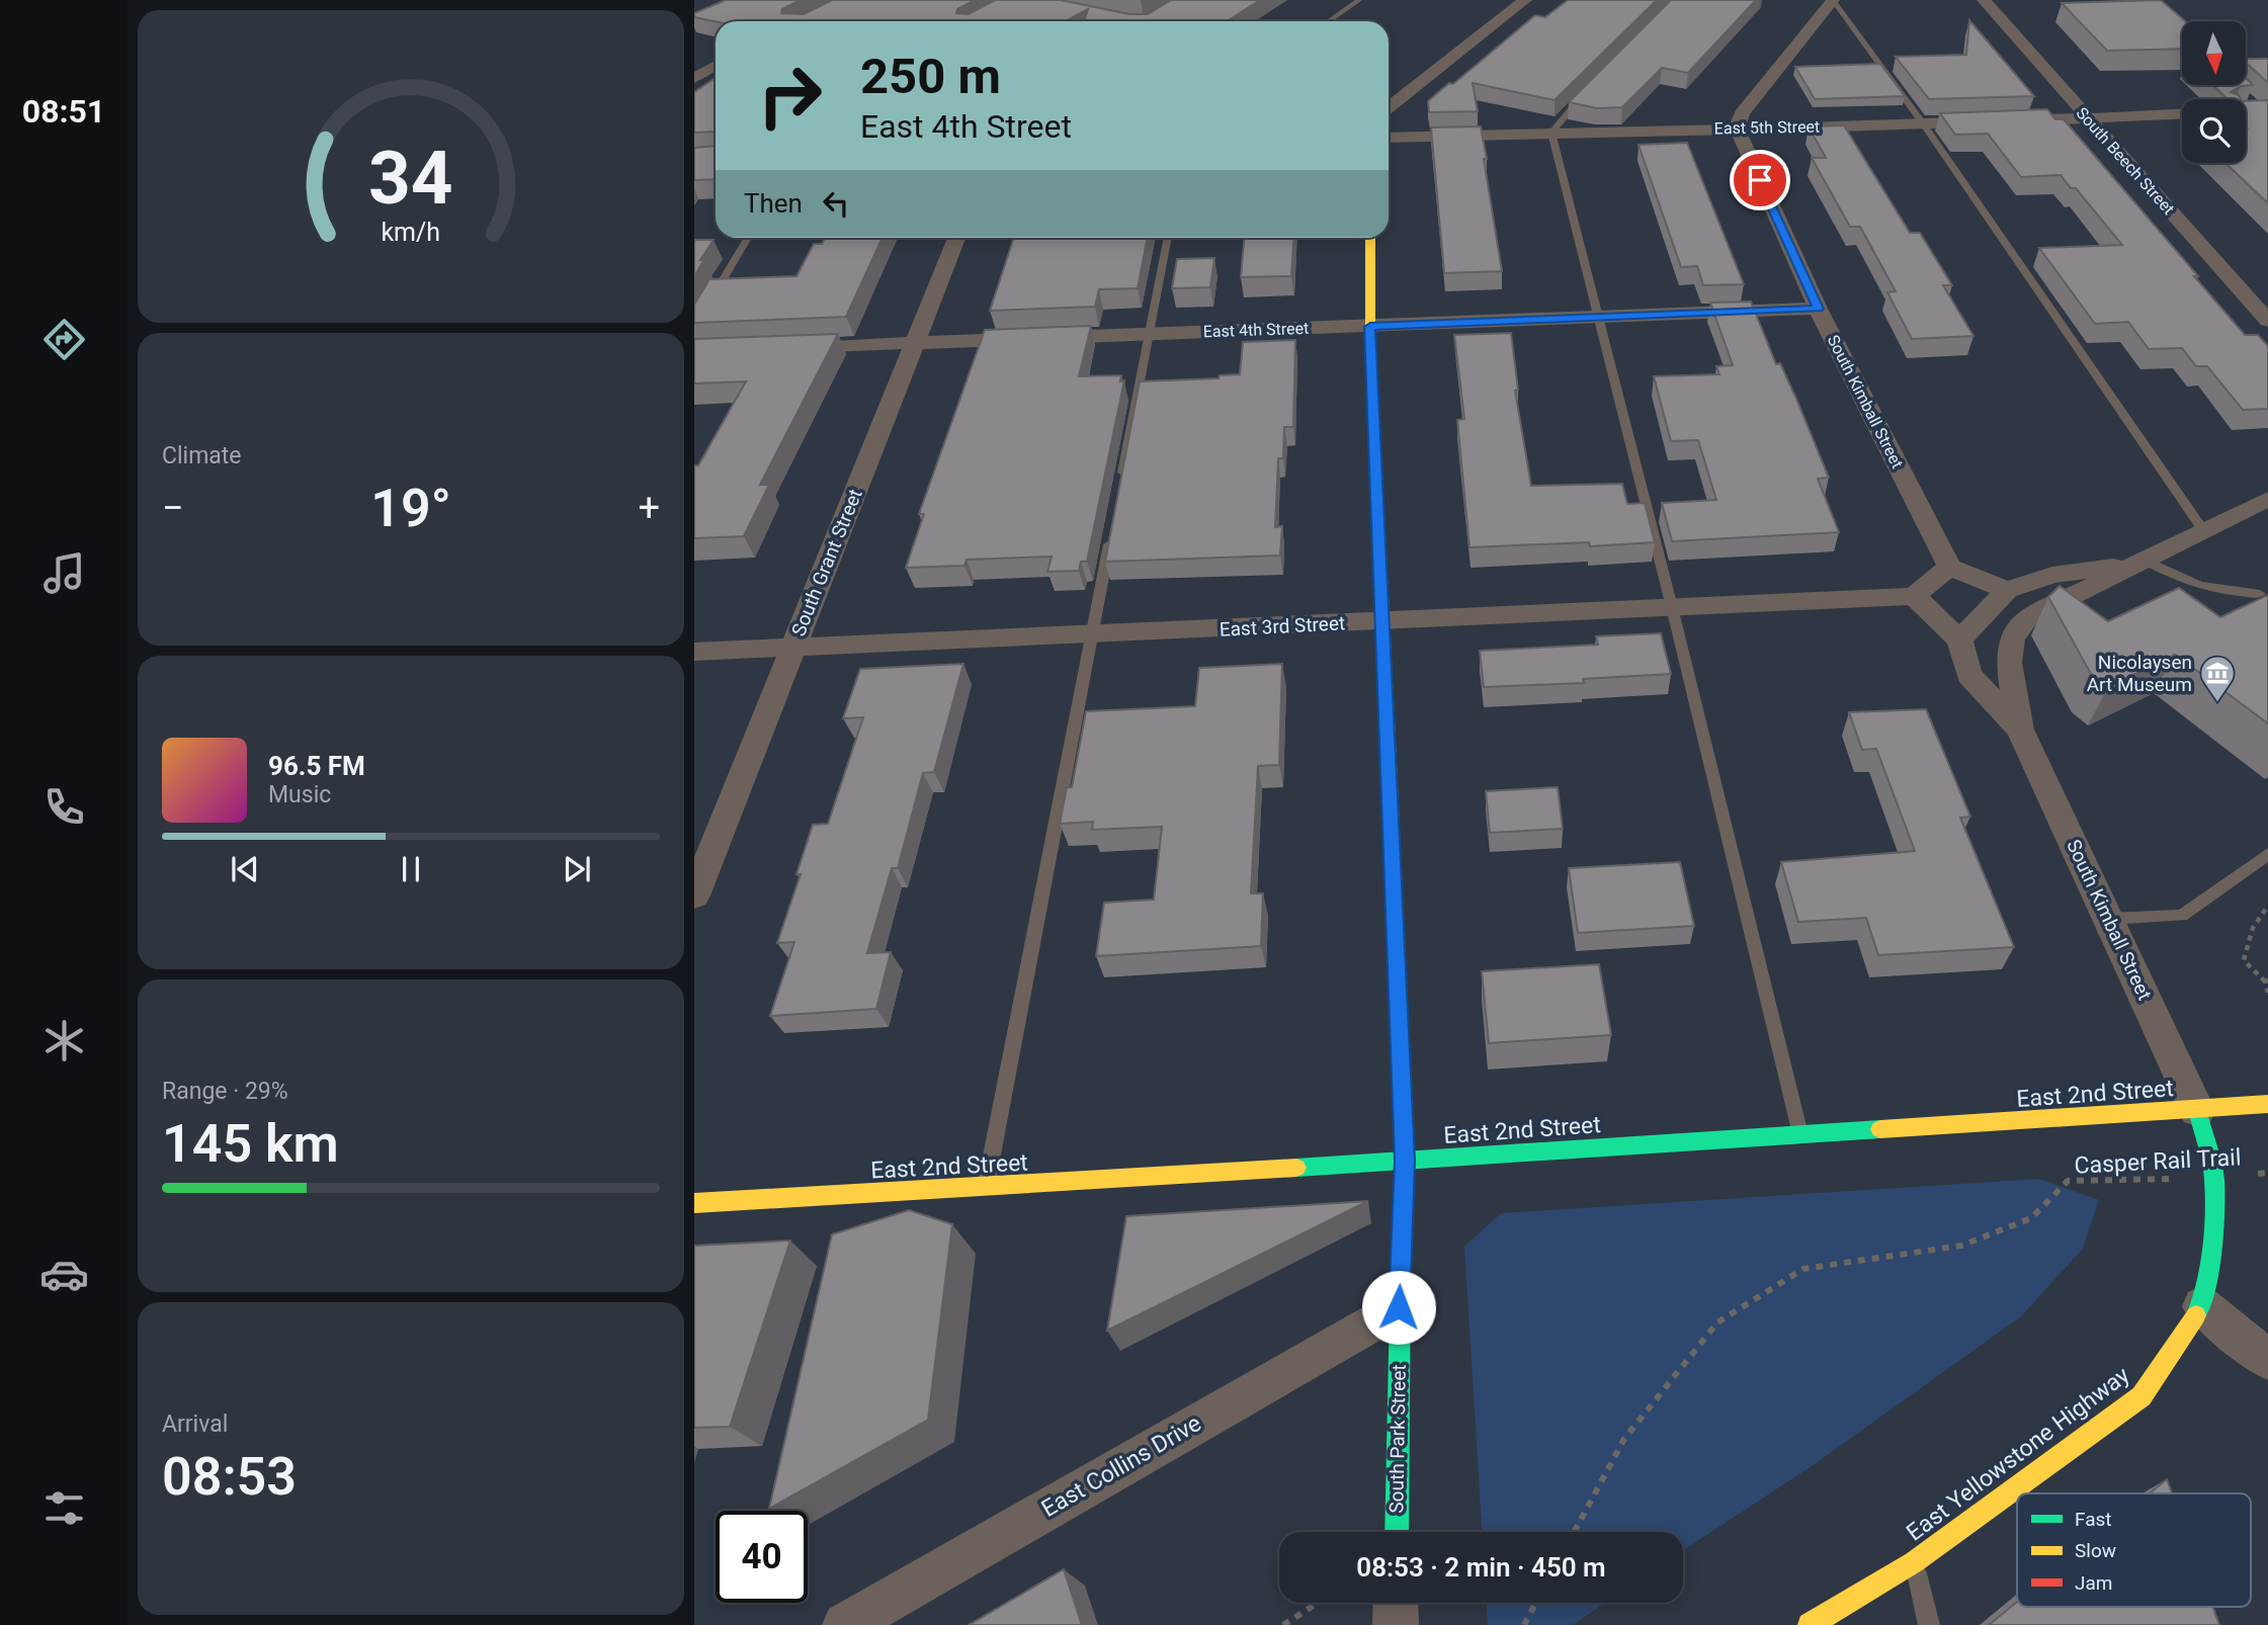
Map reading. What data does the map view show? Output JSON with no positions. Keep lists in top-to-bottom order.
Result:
{
  "streets": {
    "street": [
      "East 5th Street",
      "South Beech Street",
      "East 4th Street",
      "South Kimball Street",
      "South Grant Street",
      "East 3rd Street",
      "East 2nd Street",
      "South Park Street",
      "East Yellowstone Highway",
      "East Collins Drive"
    ],
    "path": ["Casper Rail Trail"]
  },
  "crossings": [
    ["East 5th Street", "South Beech Street"],
    ["East 5th Street", "South Kimball Street"],
    ["East 4th Street", "South Kimball Street"],
    ["East 4th Street", "South Grant Street"],
    ["East 4th Street", "South Park Street"],
    ["South Kimball Street", "East 2nd Street"],
    ["South Kimball Street", "East Yellowstone Highway"],
    ["South Grant Street", "East 3rd Street"],
    ["East 3rd Street", "South Park Street"],
    ["East 2nd Street", "South Park Street"],
    ["East 2nd Street", "East Yellowstone Highway"],
    ["Casper Rail Trail", "East Yellowstone Highway"],
    ["South Park Street", "East Collins Drive"]
  ],
  "places": {
    "museum": ["Nicolaysen Art Museum"]
  },
  "legend": ["Fast", "Slow", "Jam"],
  "north": "bottom",
  "page": {
    "tabs": "08:51",
    "turn": ["250 m", "East 4th Street"],
    "then": "Then",
    "tile": [
      "Climate",
      ["Range · 29%", "145 km"],
      ["Arrival", "08:53"]
    ],
    "heat": ["−", "19°", "+"],
    "song": ["96.5 FM", "Music"],
    "limit": "40",
    "trip": "08:53 · 2 min · 450 m",
    "gauge": ["34", "km/h"]
  }
}
